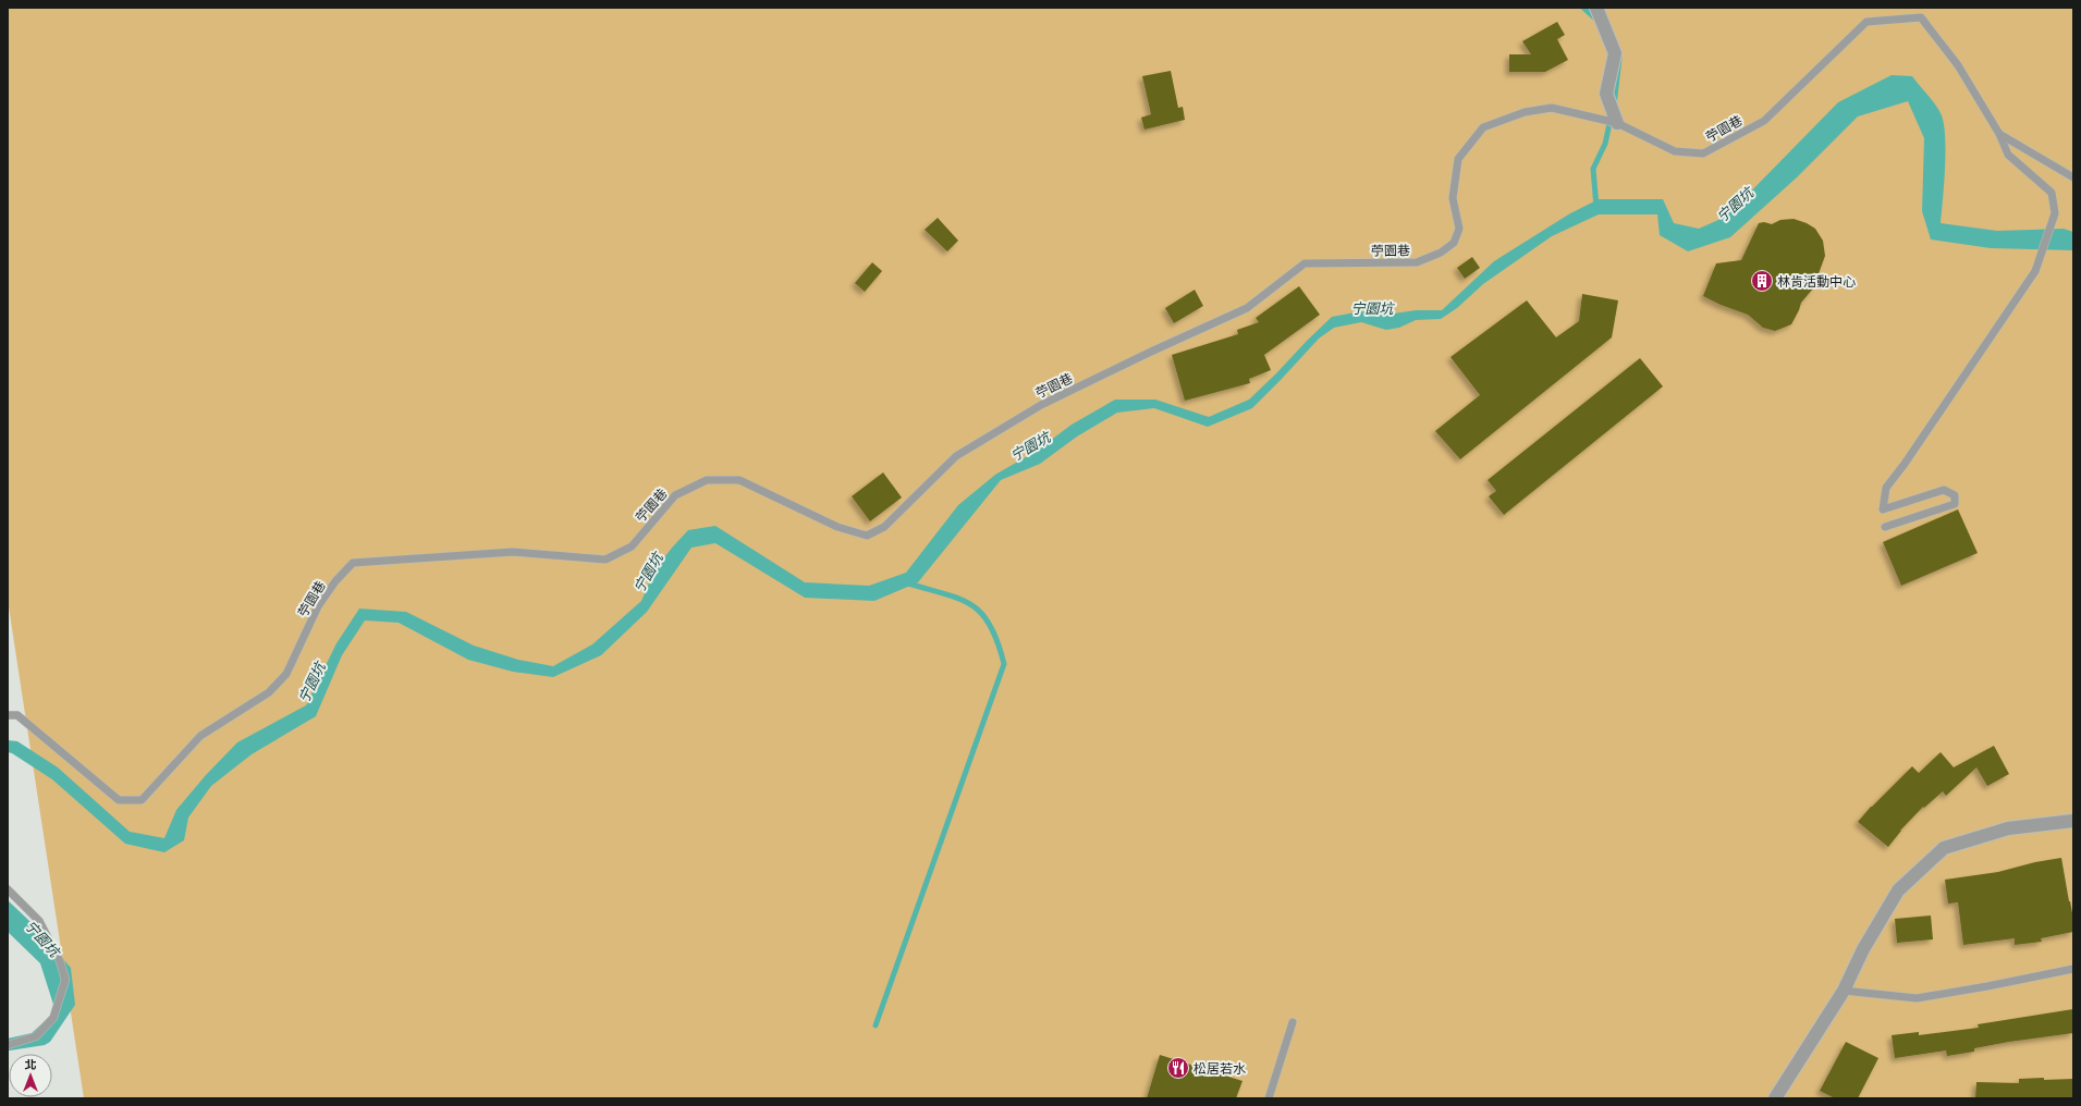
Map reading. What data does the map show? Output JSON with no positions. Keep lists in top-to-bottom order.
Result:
{
  "streets": {
    "lane": ["苧園巷"]
  },
  "water": ["宁園坑"],
  "places": {
    "building": ["林肯活動中心"],
    "restaurant": ["松居若水"]
  },
  "north": "top"
}
